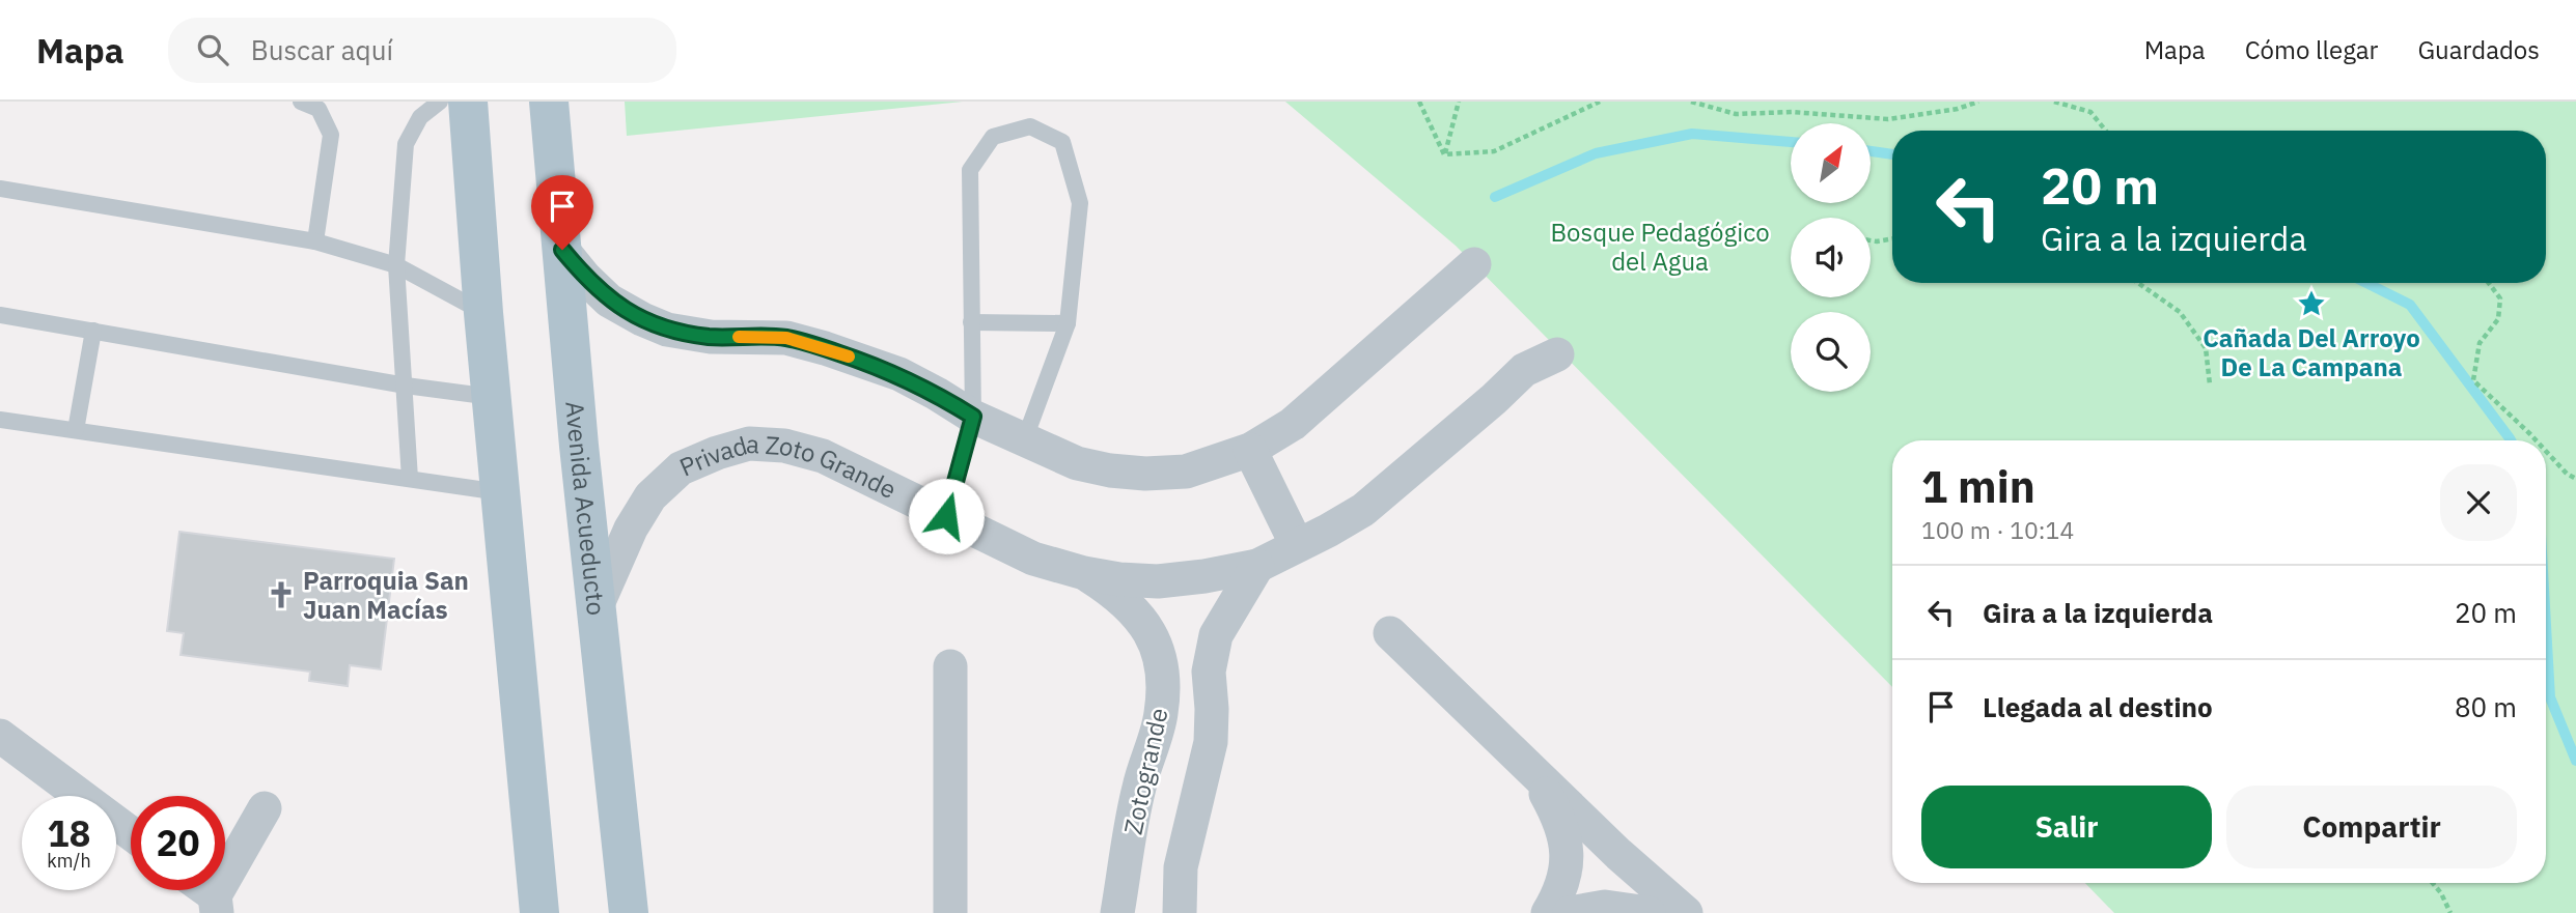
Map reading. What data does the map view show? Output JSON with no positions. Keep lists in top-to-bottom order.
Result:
{
  "streets": {
    "main road": ["Avenida Acueducto"],
    "street": ["Privada Zoto Grande", "Zotogrande"]
  },
  "crossings": [
    ["Privada Zoto Grande", "Avenida Acueducto"],
    ["Privada Zoto Grande", "Zotogrande"]
  ],
  "parks": ["Bosque Pedagógico del Agua"],
  "places": {
    "place": ["Cañada Del Arroyo De La Campana"],
    "church": ["Parroquia San Juan Macías"]
  },
  "north": "top right",
  "page": {
    "header": "Mapa",
    "search": "Buscar aquí",
    "nav": ["Mapa", "Cómo llegar", "Guardados"],
    "turn": ["20 m", "Gira a la izquierda"],
    "heading": ["1 min", "100 m · 10:14"],
    "list": [
      {
        "name": "Gira a la izquierda",
        "value": "20 m"
      },
      {
        "name": "Llegada al destino",
        "value": "80 m"
      }
    ],
    "buttons": ["Salir", "Compartir"],
    "speed": "18 km/h",
    "limit": "20"
  }
}
